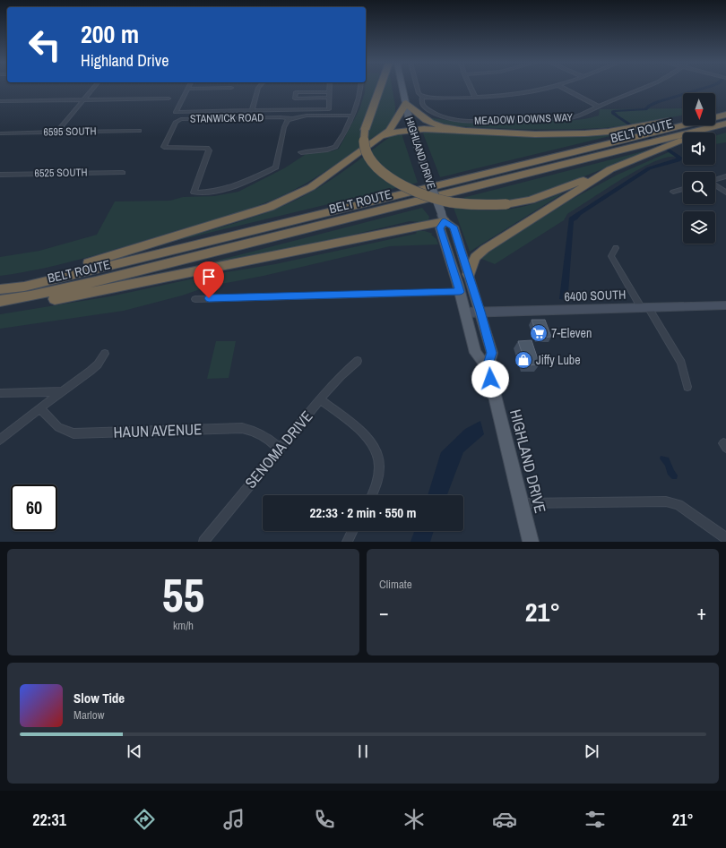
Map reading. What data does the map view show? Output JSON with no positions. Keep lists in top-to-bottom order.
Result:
{
  "streets": {
    "highway": ["BELT ROUTE"],
    "main road": ["HIGHLAND DRIVE"],
    "street": [
      "STANWICK ROAD",
      "MEADOW DOWNS WAY",
      "6595 SOUTH",
      "6525 SOUTH",
      "6400 SOUTH",
      "HAUN AVENUE",
      "SENOMA DRIVE"
    ]
  },
  "crossings": [
    ["HIGHLAND DRIVE", "6400 SOUTH"],
    ["HAUN AVENUE", "SENOMA DRIVE"]
  ],
  "places": {
    "supermarket": ["7-Eleven"],
    "shop": ["Jiffy Lube"]
  },
  "north": "bottom",
  "page": {
    "turn": ["200 m", "Highland Drive"],
    "limit": "60",
    "trip": "22:33 · 2 min · 550 m",
    "tile": [
      ["55", "km/h"],
      "Climate"
    ],
    "heat": ["−", "21°", "+"],
    "song": ["Slow Tide", "Marlow"],
    "tabs": ["22:31", "21°"]
  }
}
